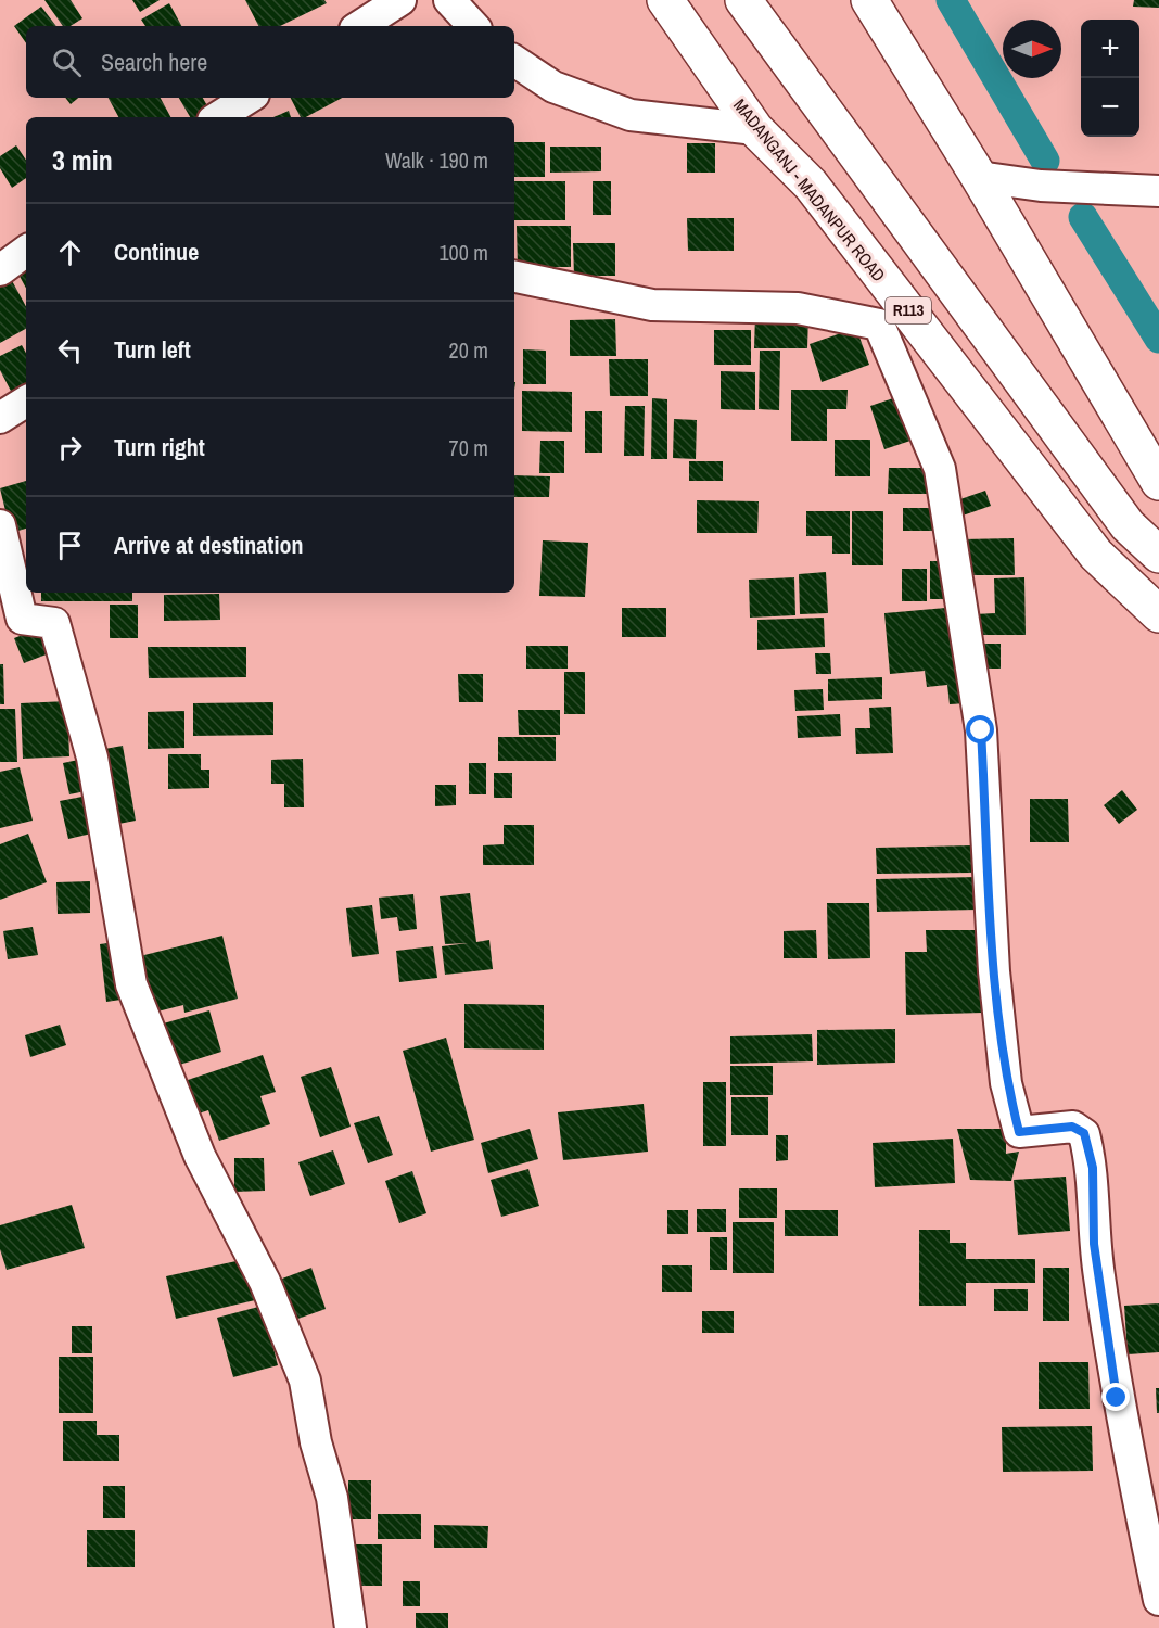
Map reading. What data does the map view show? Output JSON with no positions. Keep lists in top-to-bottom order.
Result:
{
  "streets": {
    "main road": ["MADANGANJ - MADANPUR ROAD", "R113"]
  },
  "north": "right",
  "page": {
    "map_buttons": ["+", "−"],
    "search": "Search here",
    "heading": ["3 min", "Walk · 190 m"],
    "list": [
      ["Continue", "100 m"],
      ["Turn left", "20 m"],
      ["Turn right", "70 m"],
      "Arrive at destination"
    ]
  }
}
